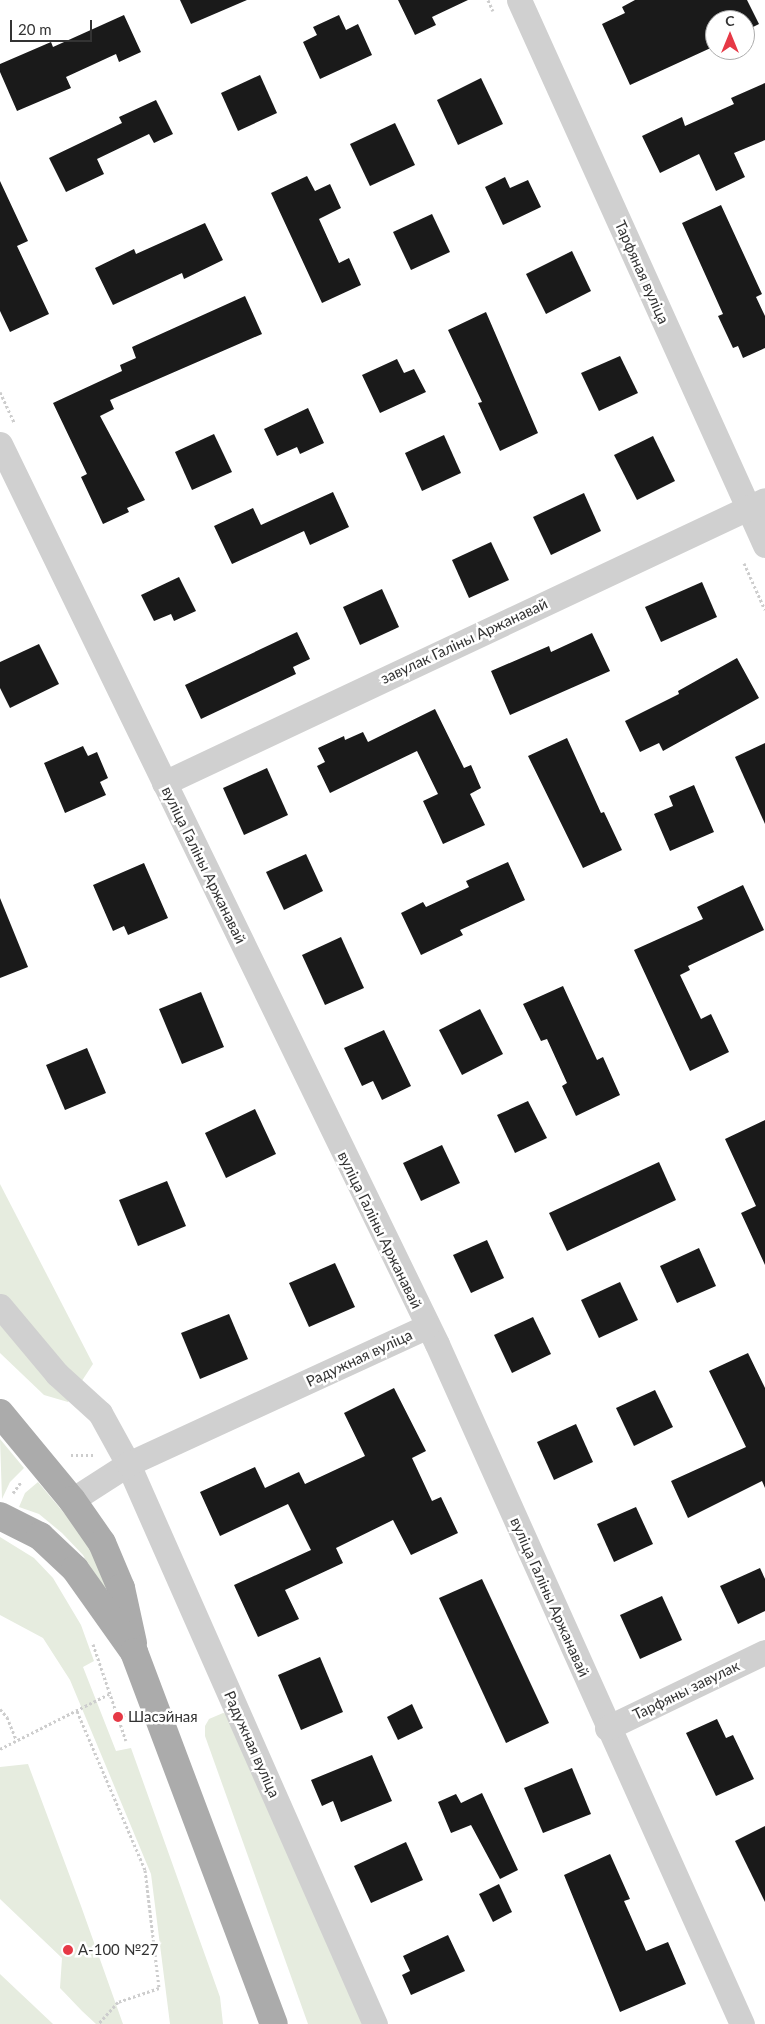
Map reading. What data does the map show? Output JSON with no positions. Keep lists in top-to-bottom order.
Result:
{
  "streets": {
    "street": [
      "Тарфяная вуліца",
      "завулак Галіны Аржанавай",
      "вуліца Галіны Аржанавай",
      "Радужная вуліца",
      "Тарфяны завулак"
    ]
  },
  "crossings": [
    ["Тарфяная вуліца", "завулак Галіны Аржанавай"],
    ["завулак Галіны Аржанавай", "вуліца Галіны Аржанавай"],
    ["вуліца Галіны Аржанавай", "Радужная вуліца"],
    ["вуліца Галіны Аржанавай", "Тарфяны завулак"]
  ],
  "places": ["Шасэйная", "А-100 №27"],
  "scale_bar": "20 m",
  "north": "top"
}
